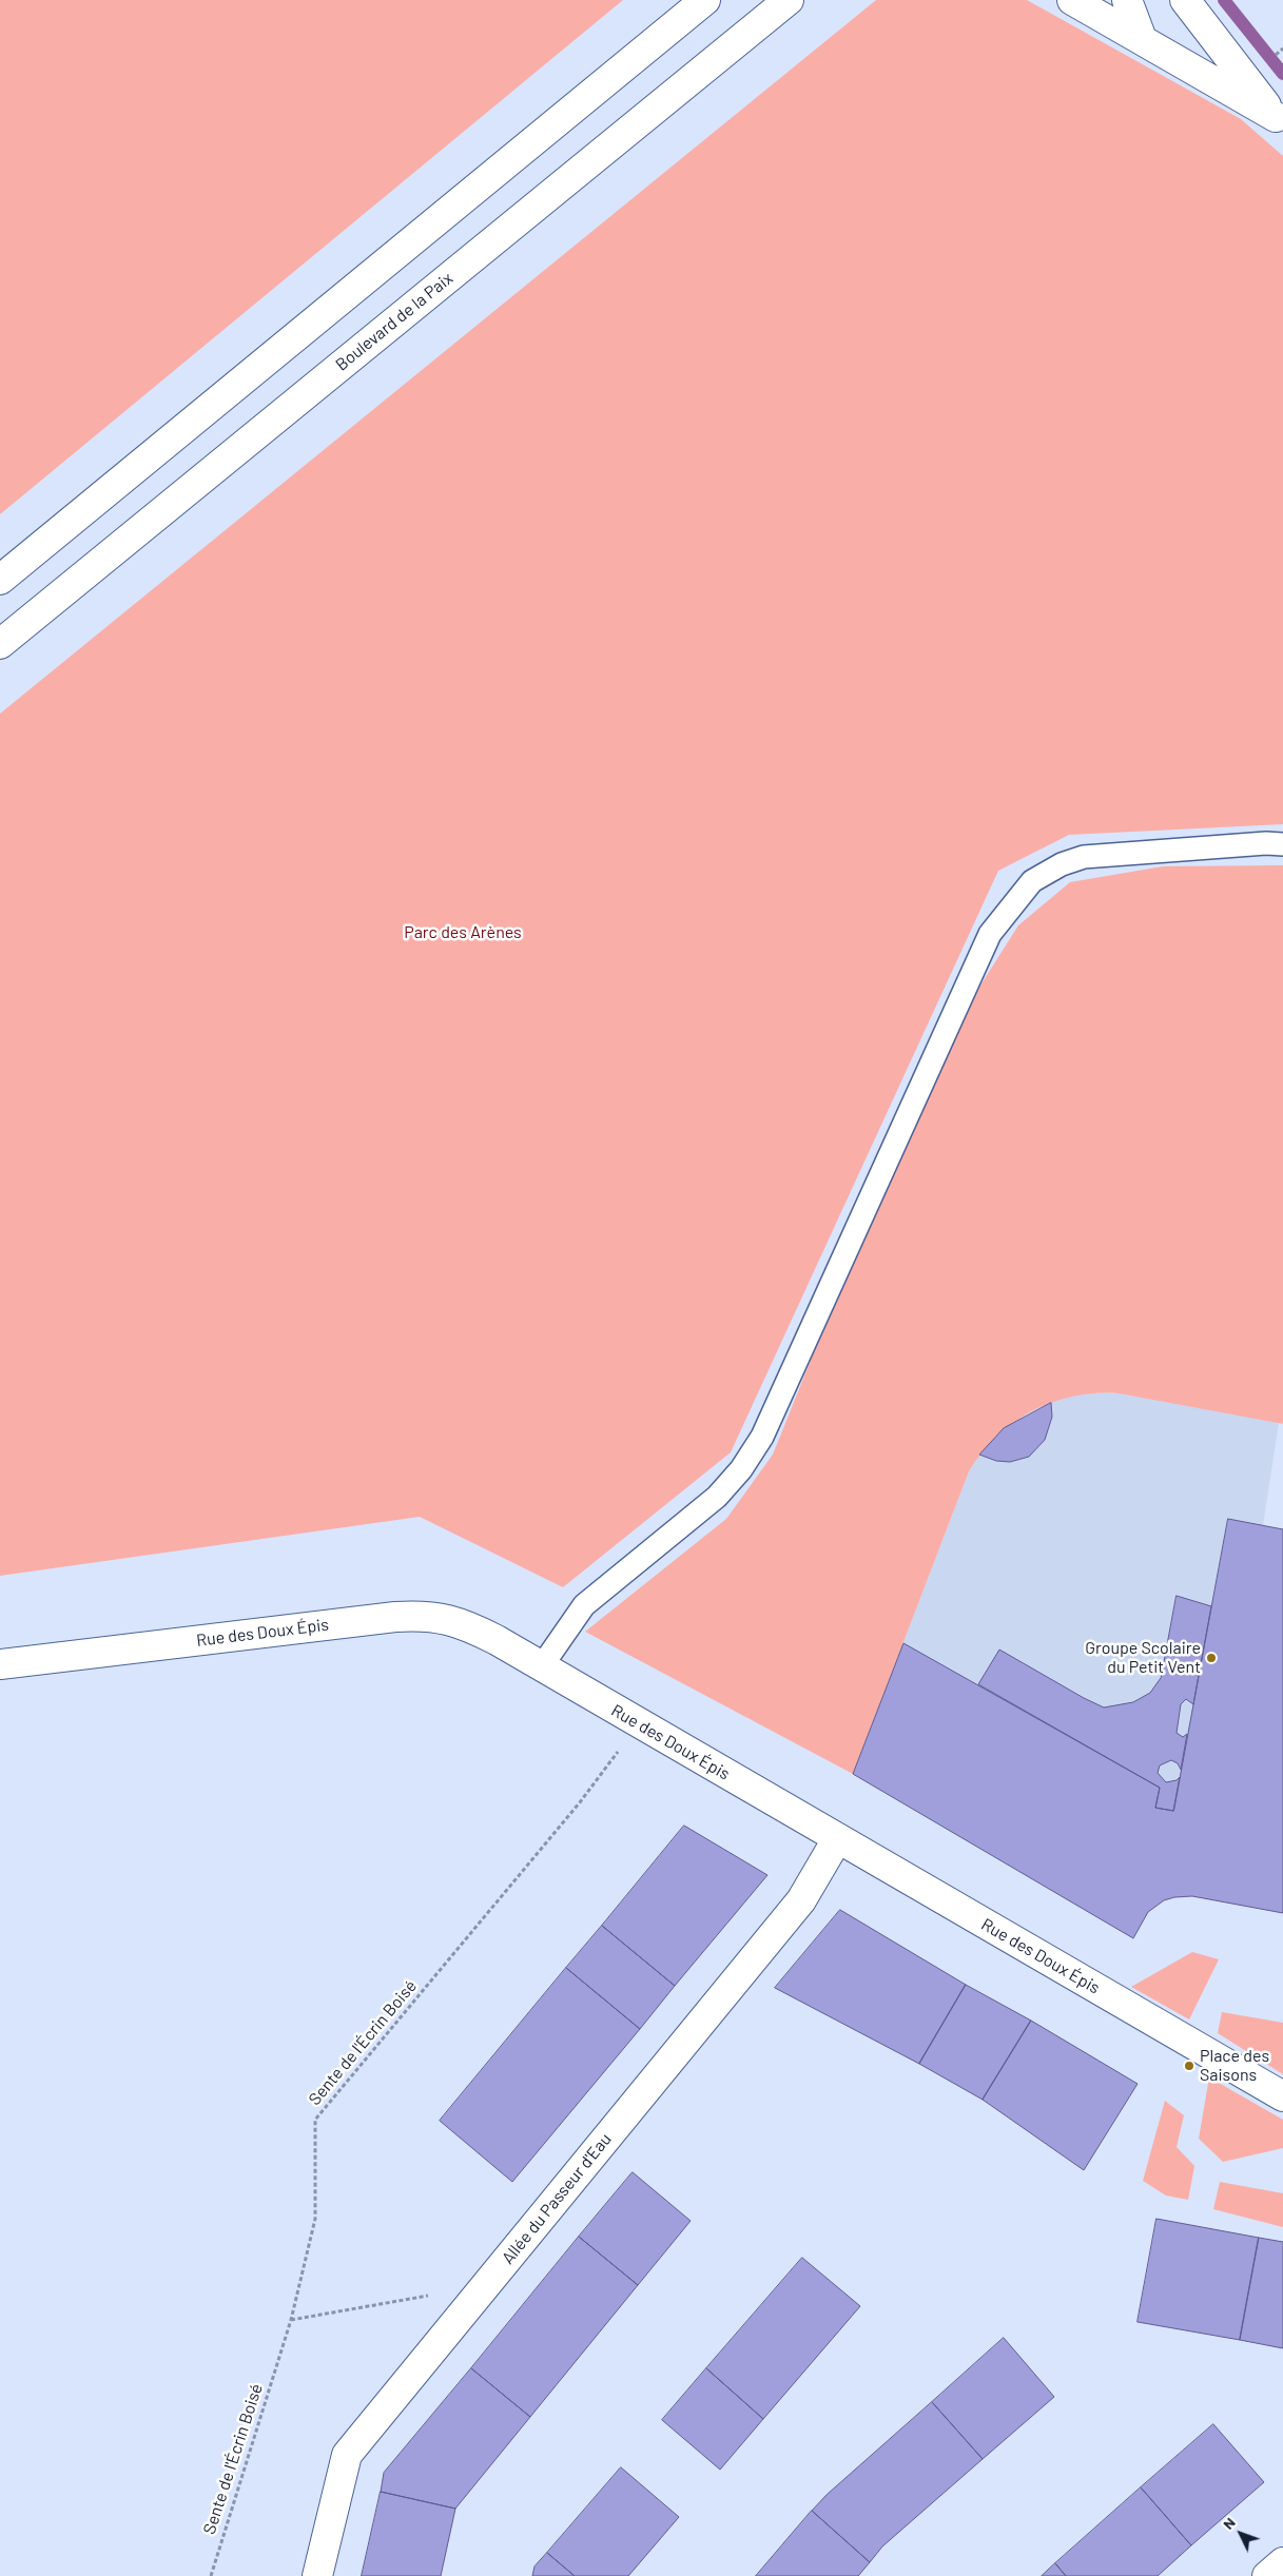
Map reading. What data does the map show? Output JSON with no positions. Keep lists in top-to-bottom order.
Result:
{
  "streets": {
    "street": ["Boulevard de la Paix", "Rue des Doux Épis", "Allée du Passeur d'Eau"],
    "path": ["Sente de l'Écrin Boisé"]
  },
  "crossings": [
    ["Rue des Doux Épis", "Sente de l'Écrin Boisé"],
    ["Rue des Doux Épis", "Allée du Passeur d'Eau"]
  ],
  "parks": ["Parc des Arènes"],
  "places": ["Groupe Scolaire du Petit Vent", "Place des Saisons"],
  "north": "top left"
}
